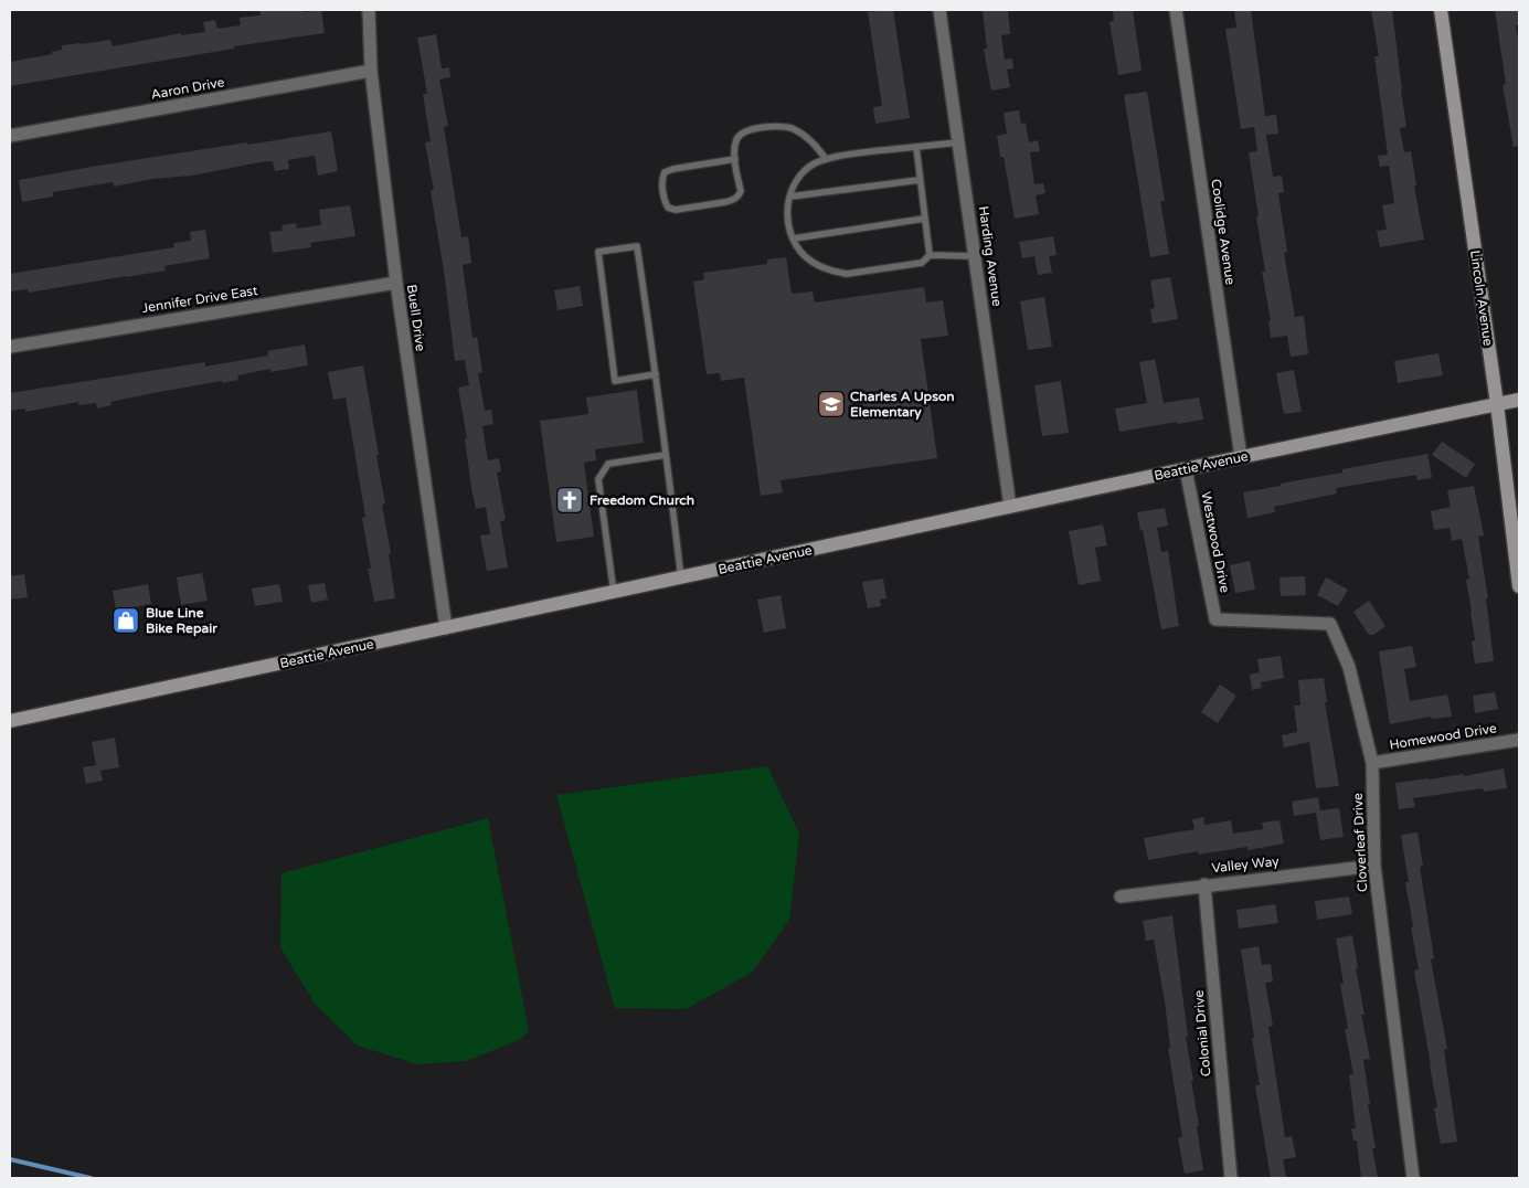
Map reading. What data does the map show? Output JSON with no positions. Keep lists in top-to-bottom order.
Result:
{
  "streets": {
    "street": [
      "Aaron Drive",
      "Coolidge Avenue",
      "Harding Avenue",
      "Lincoln Avenue",
      "Jennifer Drive East",
      "Buell Drive",
      "Beattie Avenue",
      "Westwood Drive",
      "Homewood Drive",
      "Cloverleaf Drive",
      "Valley Way",
      "Colonial Drive"
    ]
  },
  "crossings": [
    ["Aaron Drive", "Buell Drive"],
    ["Coolidge Avenue", "Beattie Avenue"],
    ["Harding Avenue", "Beattie Avenue"],
    ["Lincoln Avenue", "Beattie Avenue"],
    ["Jennifer Drive East", "Buell Drive"],
    ["Buell Drive", "Beattie Avenue"],
    ["Beattie Avenue", "Westwood Drive"],
    ["Westwood Drive", "Cloverleaf Drive"],
    ["Homewood Drive", "Cloverleaf Drive"],
    ["Cloverleaf Drive", "Valley Way"],
    ["Valley Way", "Colonial Drive"]
  ],
  "places": {
    "school or university": ["Charles A Upson Elementary"],
    "church": ["Freedom Church"],
    "shop": ["Blue Line Bike Repair"]
  }
}
